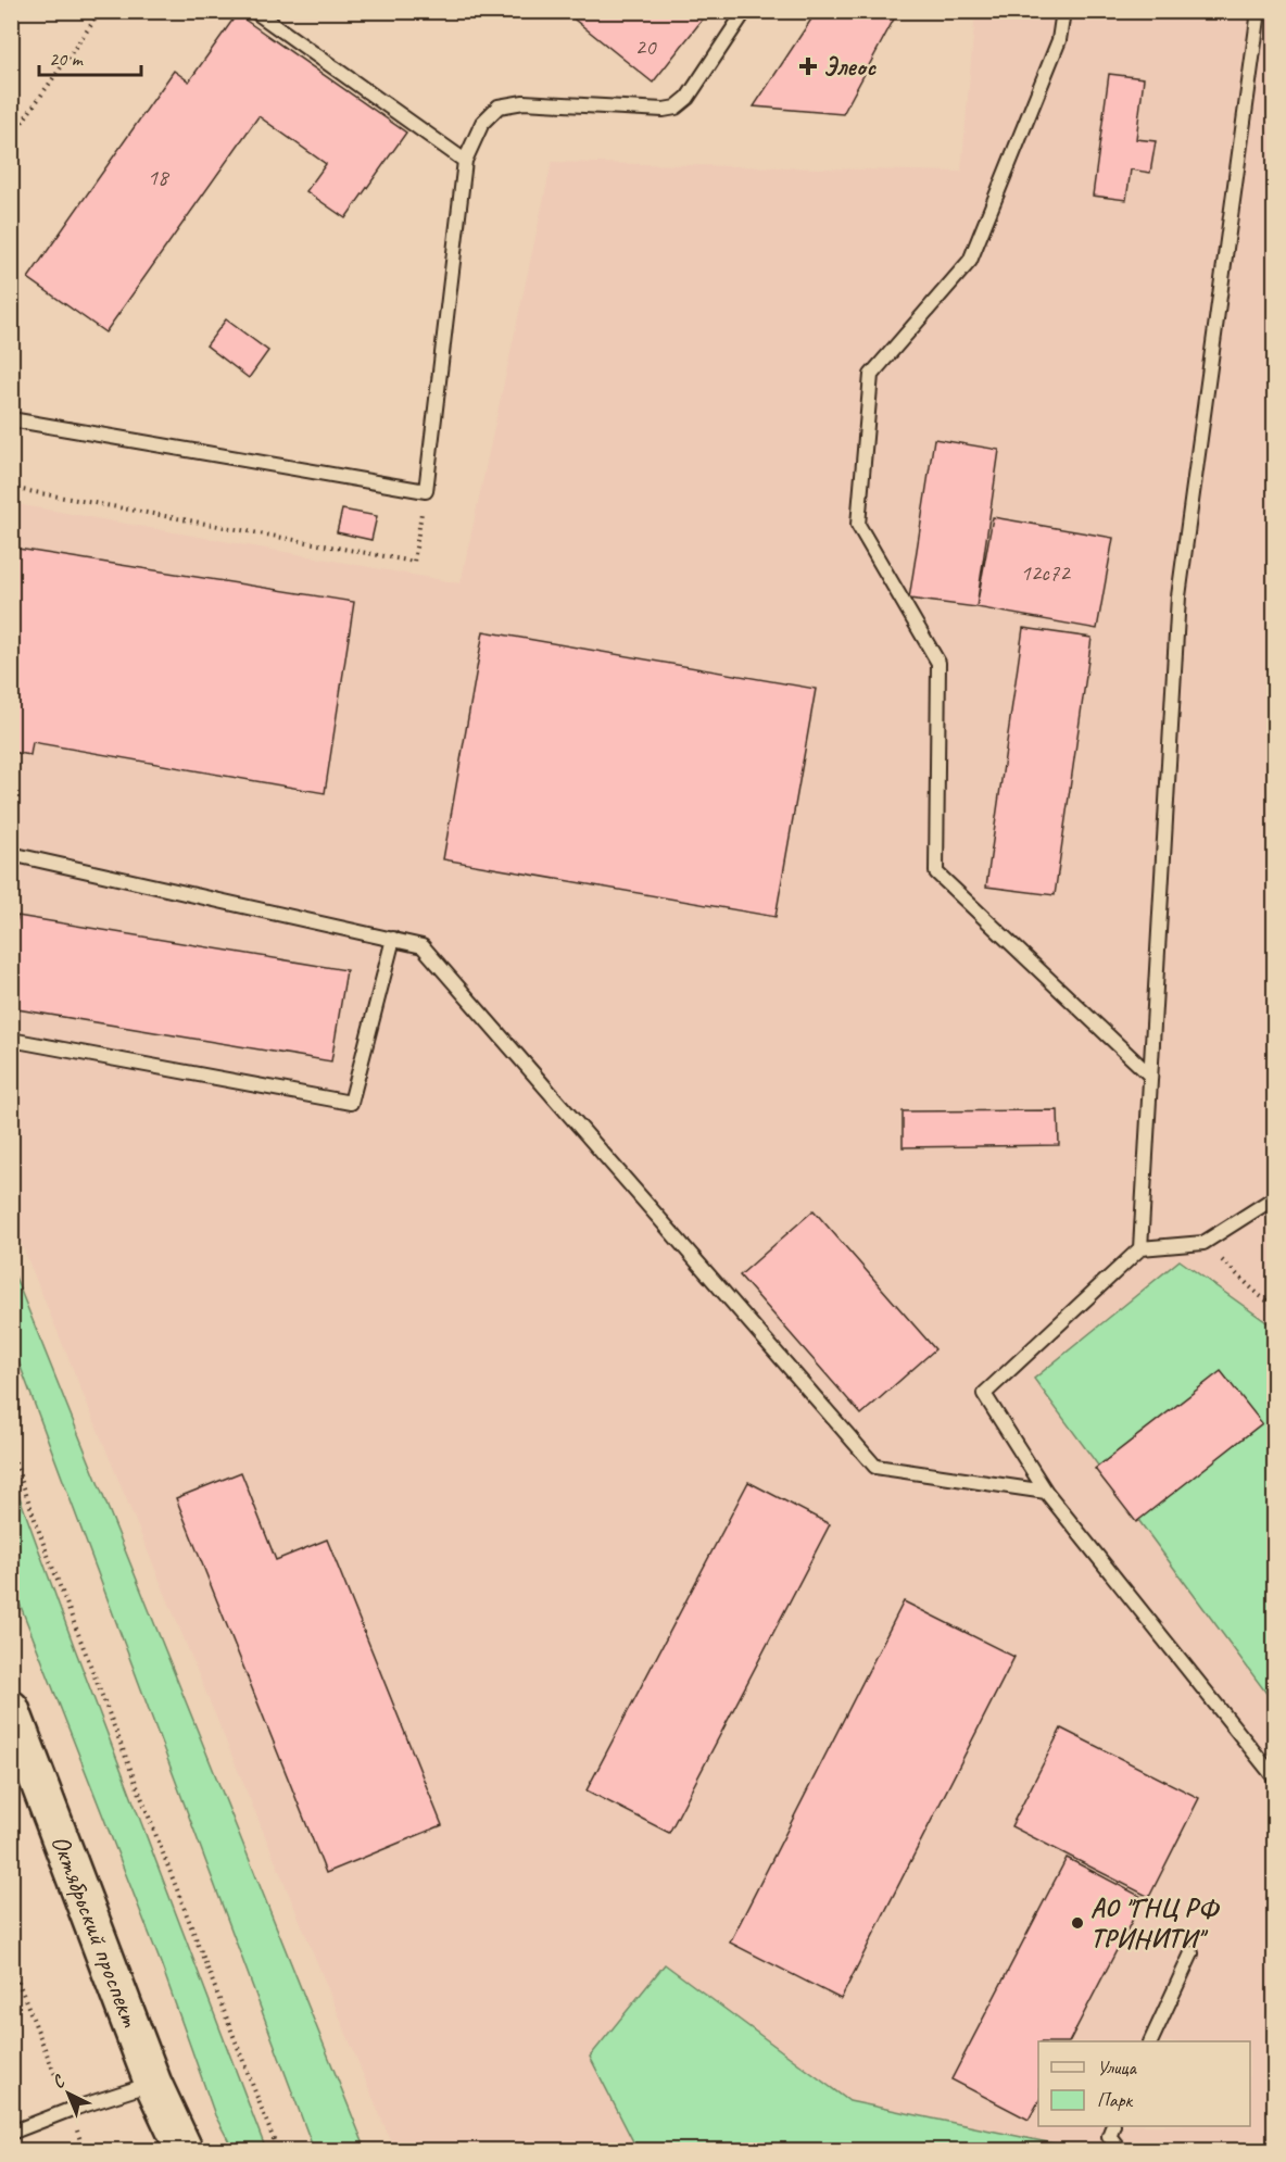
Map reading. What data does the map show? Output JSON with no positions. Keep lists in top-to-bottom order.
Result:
{
  "streets": {
    "main road": ["Октябрьский проспект"]
  },
  "places": {
    "health": ["Элеос"],
    "other": ["АО \"ГНЦ РФ ТРИНИТИ\""]
  },
  "house_numbers": ["20", "18", "12с72"],
  "legend": ["Улица", "Парк"],
  "scale_bar": "20 m",
  "north": "top left"
}
